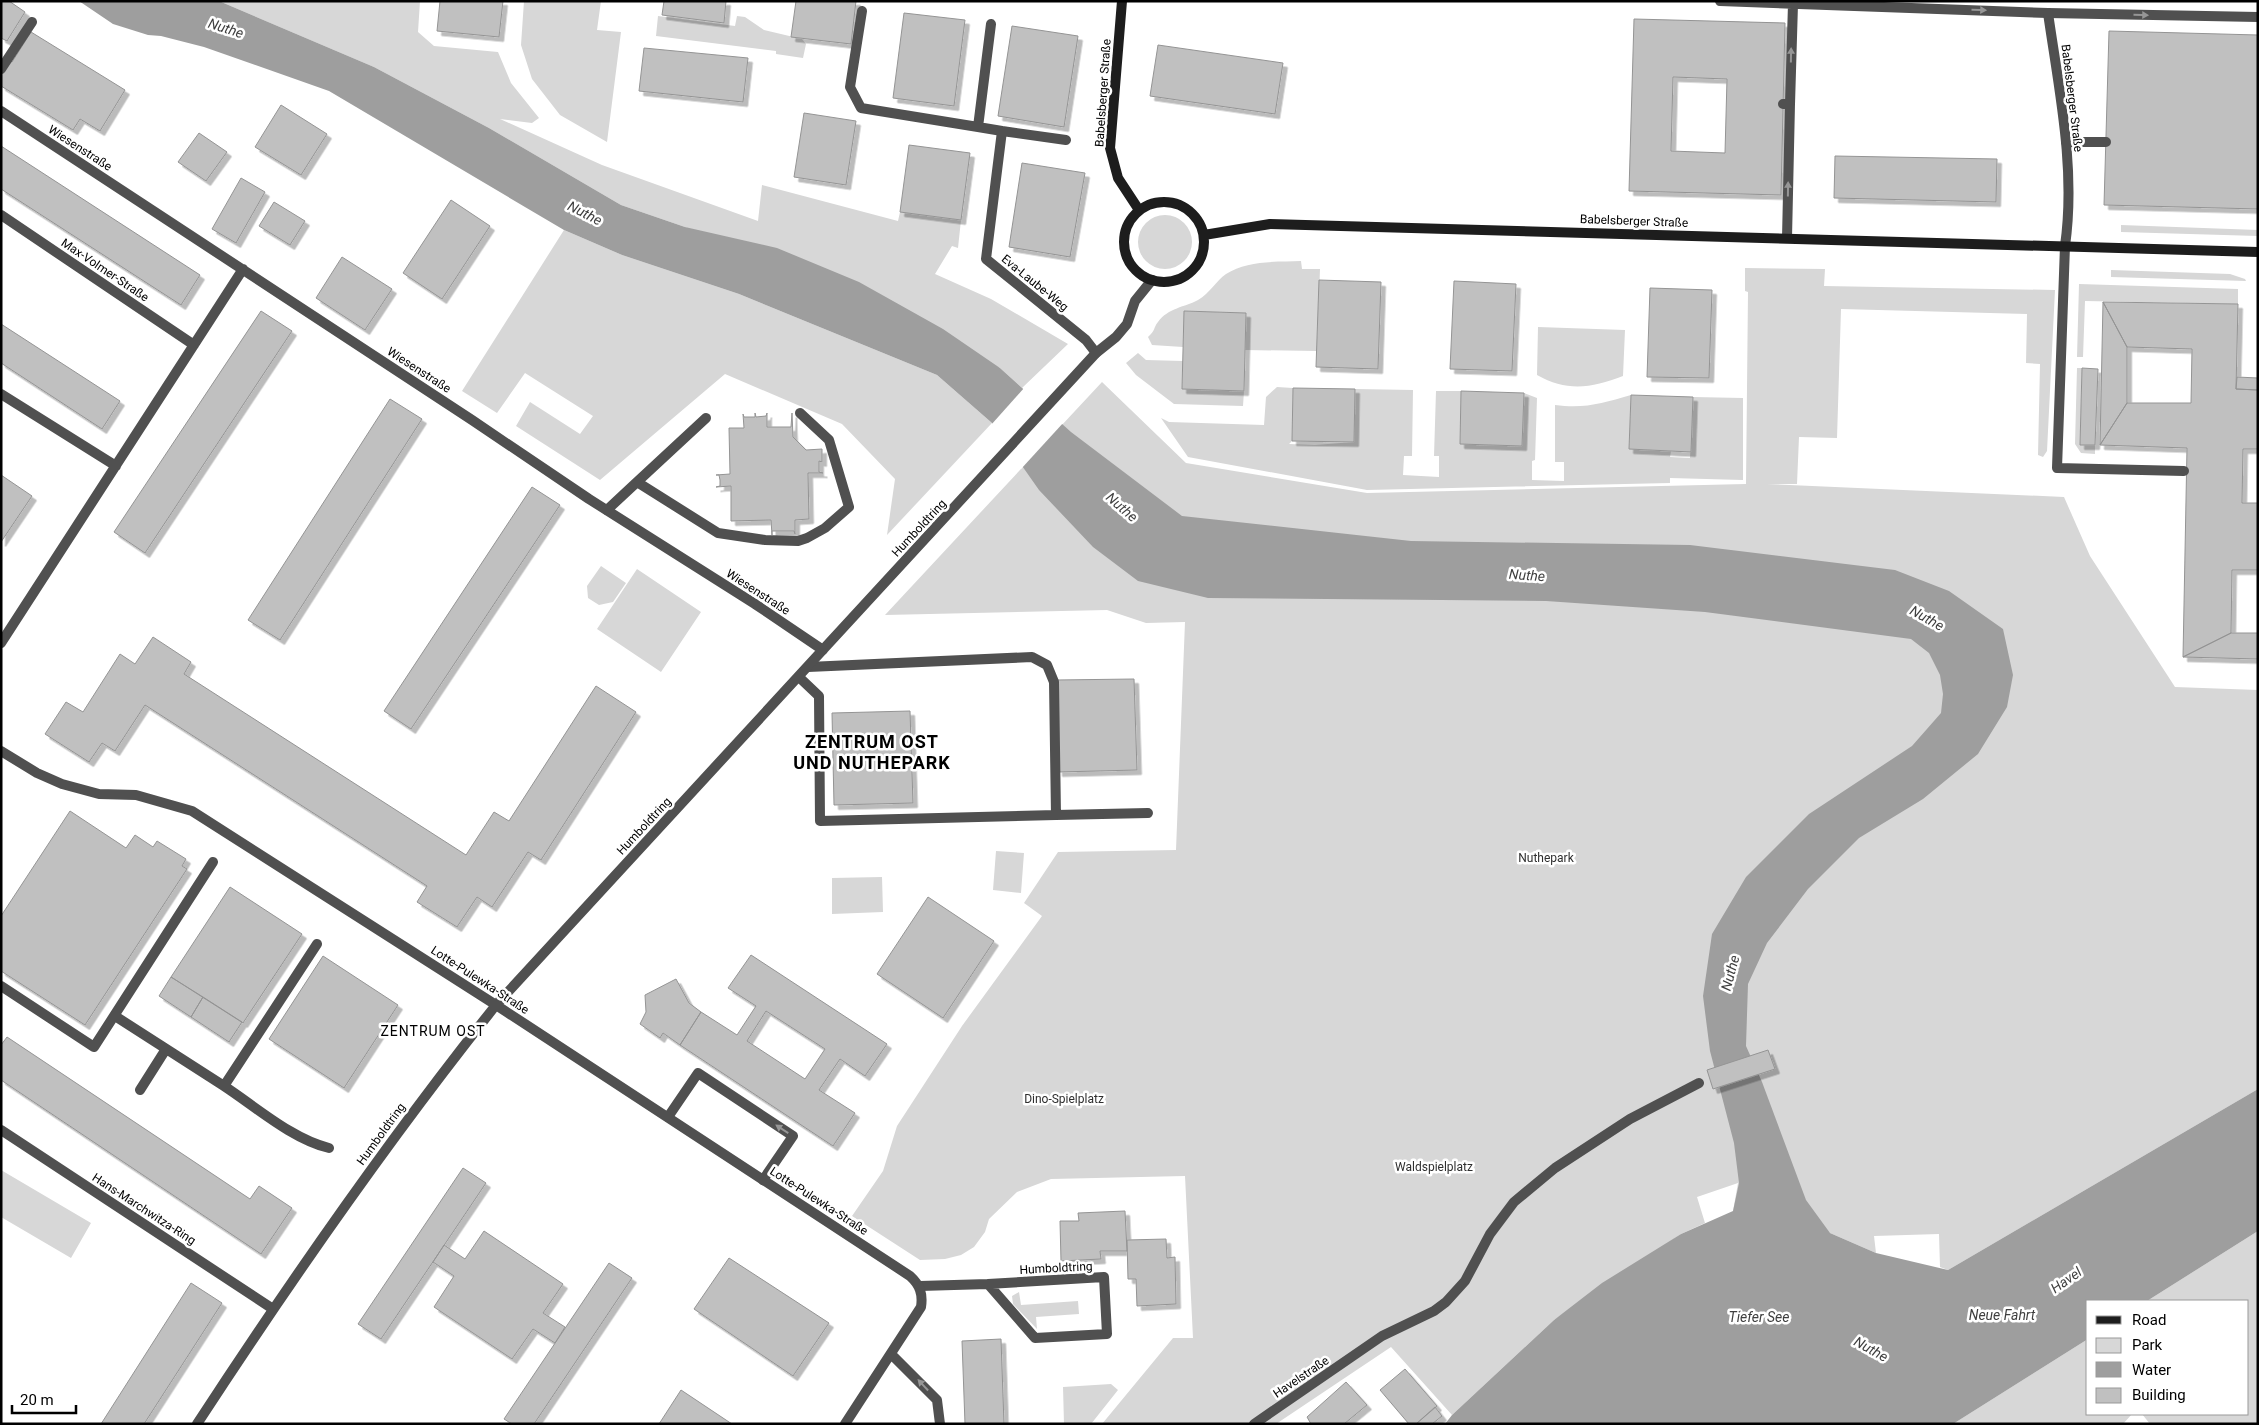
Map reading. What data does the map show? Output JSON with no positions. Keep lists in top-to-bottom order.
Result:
{
  "streets": {
    "street": [
      "Babelsberger Straße",
      "Wiesenstraße",
      "Max-Volmer-Straße",
      "Eva-Laube-Weg",
      "Humboldtring",
      "Lotte-Pulewka-Straße",
      "Hans-Marchwitza-Ring",
      "Havelstraße"
    ]
  },
  "crossings": [
    ["Babelsberger Straße", "Humboldtring"],
    ["Wiesenstraße", "Humboldtring"],
    ["Eva-Laube-Weg", "Humboldtring"],
    ["Humboldtring", "Lotte-Pulewka-Straße"],
    ["Humboldtring", "Hans-Marchwitza-Ring"]
  ],
  "districts": ["ZENTRUM OST UND NUTHEPARK", "ZENTRUM OST"],
  "water": [
    "Nuthe",
    "Havel",
    "Neue Fahrt",
    "Tiefer See"
  ],
  "parks": ["Nuthepark", "Dino-Spielplatz", "Waldspielplatz"],
  "legend": [
    "Road",
    "Park",
    "Water",
    "Building"
  ],
  "scale_bar": "20 m"
}
